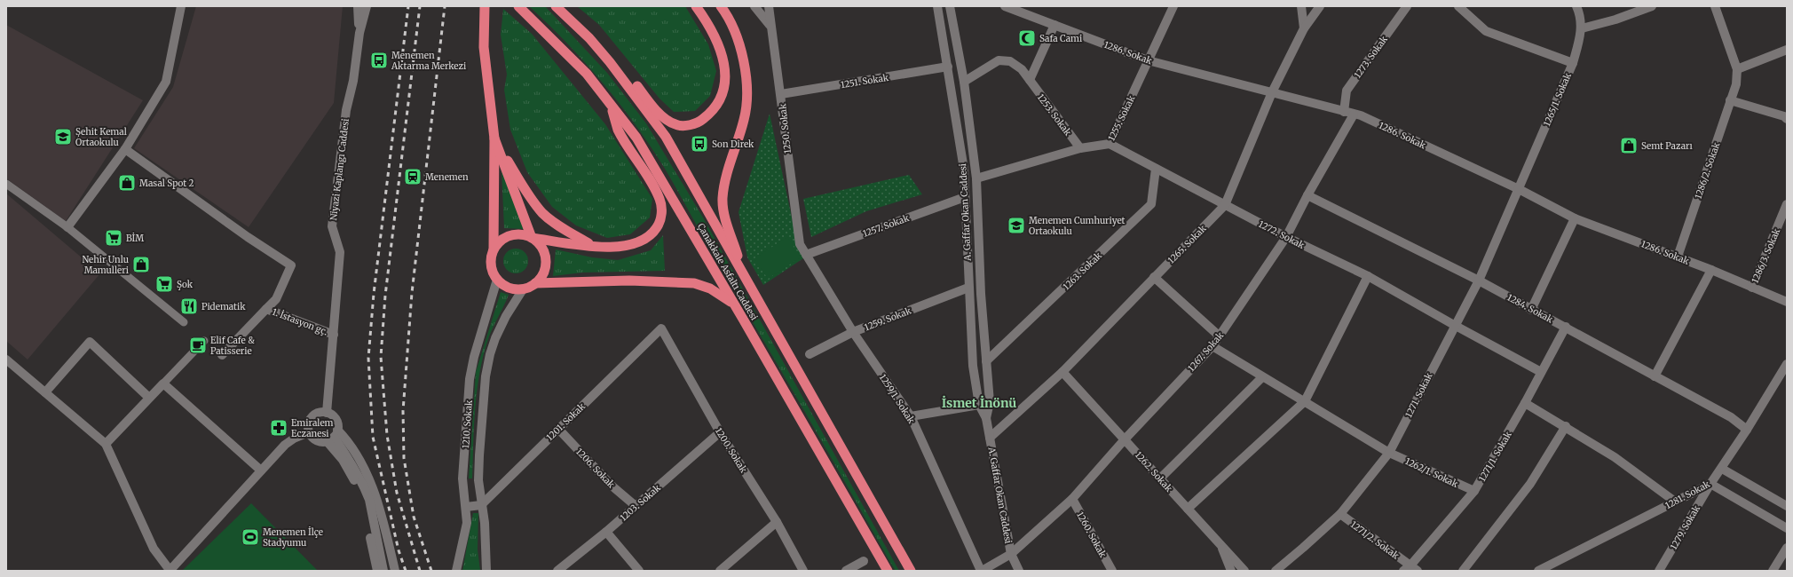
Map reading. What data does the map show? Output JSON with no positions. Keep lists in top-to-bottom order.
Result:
{
  "streets": {
    "highway": ["Çanakkale Asfaltı Caddesi"],
    "street": [
      "1286. Sokak",
      "1273. Sokak",
      "1251. Sokak",
      "1265/1. Sokak",
      "1253. Sokak",
      "1255. Sokak",
      "1250. Sokak",
      "Niyazi Kaplangı Caddesi",
      "1286/2. Sokak",
      "A. Gaffar Okan Caddesi",
      "1257. Sokak",
      "1272. Sokak",
      "1265. Sokak",
      "1286/3. Sokak",
      "1263. Sokak",
      "1284. Sokak",
      "1259. Sokak",
      "1. İstasyon gç.",
      "1267. Sokak",
      "1271. Sokak",
      "1259/1. Sokak",
      "1201. Sokak",
      "1210. Sokak",
      "1200. Sokak",
      "1271/1. Sokak",
      "1206. Sokak",
      "1262. Sokak",
      "1262/1. Sokak",
      "1281. Sokak",
      "1203. Sokak",
      "1279. Sokak",
      "1260. Sokak",
      "1271/2. Sokak"
    ]
  },
  "crossings": [
    ["1286. Sokak", "1273. Sokak"],
    ["1286. Sokak", "1265/1. Sokak"],
    ["1286. Sokak", "1255. Sokak"],
    ["1286. Sokak", "1286/2. Sokak"],
    ["1286. Sokak", "1265. Sokak"],
    ["1286. Sokak", "1286/3. Sokak"],
    ["1286. Sokak", "1267. Sokak"],
    ["1286. Sokak", "1271. Sokak"],
    ["1251. Sokak", "1250. Sokak"],
    ["1251. Sokak", "A. Gaffar Okan Caddesi"],
    ["1265/1. Sokak", "1271. Sokak"],
    ["1253. Sokak", "1255. Sokak"],
    ["1253. Sokak", "A. Gaffar Okan Caddesi"],
    ["1255. Sokak", "A. Gaffar Okan Caddesi"],
    ["1255. Sokak", "1272. Sokak"],
    ["1250. Sokak", "1257. Sokak"],
    ["1250. Sokak", "1259/1. Sokak"],
    ["Niyazi Kaplangı Caddesi", "1. İstasyon gç."],
    ["A. Gaffar Okan Caddesi", "1257. Sokak"],
    ["A. Gaffar Okan Caddesi", "1265. Sokak"],
    ["A. Gaffar Okan Caddesi", "1263. Sokak"],
    ["A. Gaffar Okan Caddesi", "1259. Sokak"],
    ["A. Gaffar Okan Caddesi", "1267. Sokak"],
    ["1257. Sokak", "1259/1. Sokak"],
    ["1272. Sokak", "1265. Sokak"],
    ["1272. Sokak", "1263. Sokak"],
    ["1272. Sokak", "1267. Sokak"],
    ["1272. Sokak", "1271. Sokak"],
    ["1272. Sokak", "1271/1. Sokak"],
    ["1265. Sokak", "1262. Sokak"],
    ["1284. Sokak", "1267. Sokak"],
    ["1284. Sokak", "1271. Sokak"],
    ["1284. Sokak", "1271/1. Sokak"],
    ["1284. Sokak", "1281. Sokak"],
    ["1259. Sokak", "1259/1. Sokak"],
    ["1267. Sokak", "1259/1. Sokak"],
    ["1267. Sokak", "1262. Sokak"],
    ["1267. Sokak", "1262/1. Sokak"],
    ["1267. Sokak", "1260. Sokak"],
    ["1271. Sokak", "1262/1. Sokak"],
    ["1271. Sokak", "1271/2. Sokak"],
    ["1201. Sokak", "1210. Sokak"],
    ["1201. Sokak", "1200. Sokak"],
    ["1201. Sokak", "1206. Sokak"],
    ["1200. Sokak", "1203. Sokak"],
    ["1271/1. Sokak", "1262/1. Sokak"],
    ["1271/1. Sokak", "1271/2. Sokak"],
    ["1206. Sokak", "1203. Sokak"],
    ["1281. Sokak", "1279. Sokak"]
  ],
  "districts": ["İsmet İnönü"],
  "places": {
    "mosque": ["Safa Cami"],
    "bus stop": ["Menemen Aktarma Merkezi", "Son Direk"],
    "school or university": ["Şehit Kemal Ortaokulu", "Menemen Cumhuriyet Ortaokulu"],
    "shop": ["Semt Pazarı", "Masal Spot 2", "Nehir Unlu Mamulleri"],
    "station": ["Menemen"],
    "supermarket": ["BİM", "Şok"],
    "restaurant": ["Pidematik"],
    "cafe": ["Elif Cafe & Patisserie"],
    "pharmacy": ["Emiralem Eczanesi"],
    "sports": ["Menemen İlçe Stadyumu"]
  }
}
